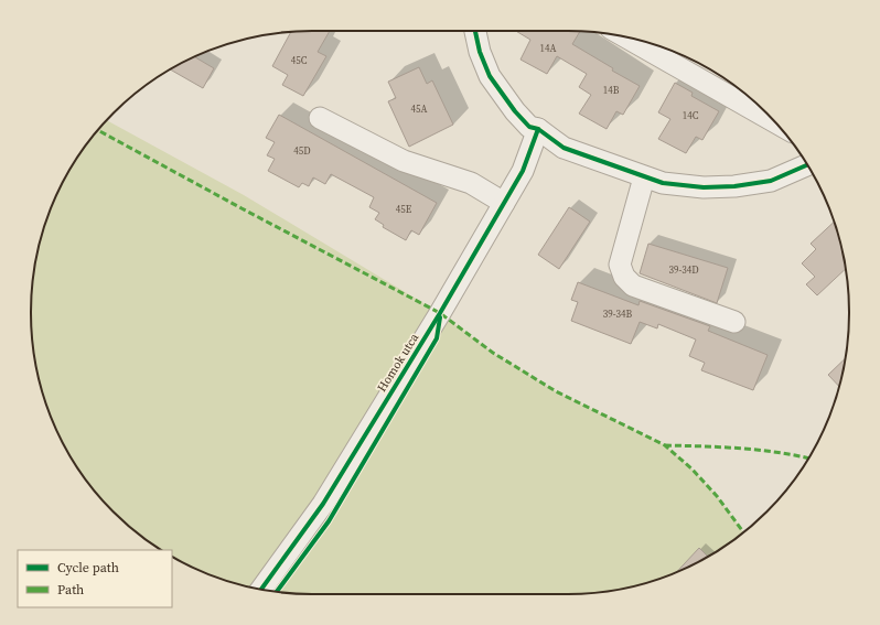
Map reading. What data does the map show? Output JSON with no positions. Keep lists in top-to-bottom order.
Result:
{
  "streets": {
    "street": ["Homok utca"]
  },
  "house_numbers": [
    "14A",
    "45C",
    "14B",
    "45A",
    "14C",
    "45D",
    "45E",
    "39-34D",
    "39-34B"
  ],
  "legend": ["Cycle path", "Path"]
}
